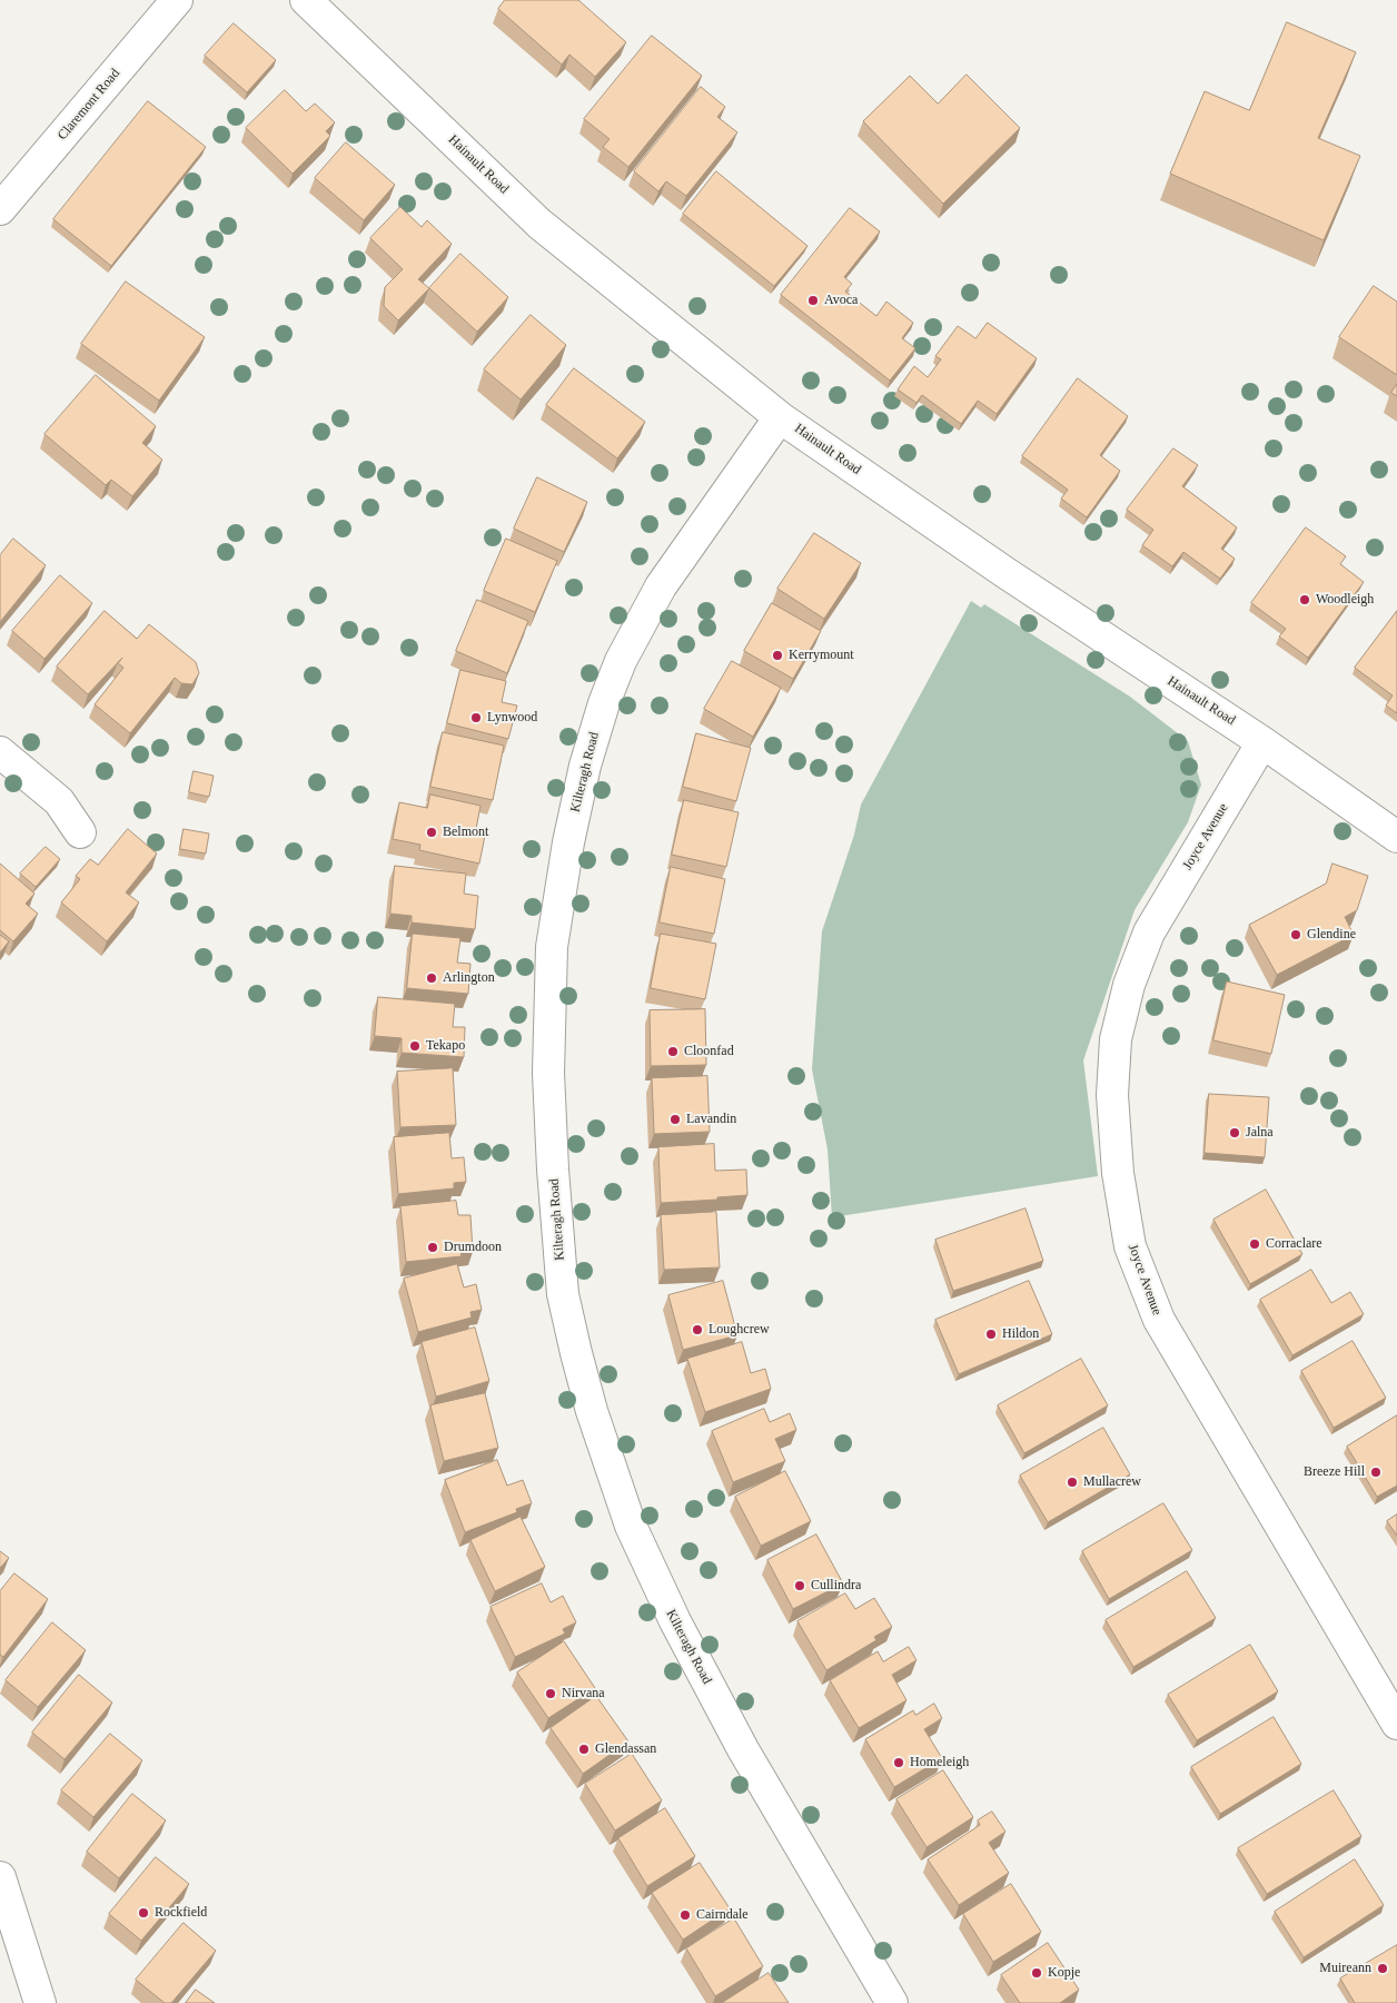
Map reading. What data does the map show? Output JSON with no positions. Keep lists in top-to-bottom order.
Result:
{
  "streets": {
    "street": [
      "Claremont Road",
      "Hainault Road",
      "Kilteragh Road",
      "Joyce Avenue"
    ]
  },
  "crossings": [
    ["Hainault Road", "Kilteragh Road"],
    ["Hainault Road", "Joyce Avenue"]
  ],
  "places": [
    "Avoca",
    "Woodleigh",
    "Kerrymount",
    "Lynwood",
    "Belmont",
    "Glendine",
    "Arlington",
    "Tekapo",
    "Cloonfad",
    "Lavandin",
    "Jalna",
    "Corraclare",
    "Drumdoon",
    "Loughcrew",
    "Hildon",
    "Breeze Hill",
    "Mullacrew",
    "Cullindra",
    "Nirvana",
    "Glendassan",
    "Homeleigh",
    "Rockfield",
    "Cairndale",
    "Muireann",
    "Kopje"
  ]
}
